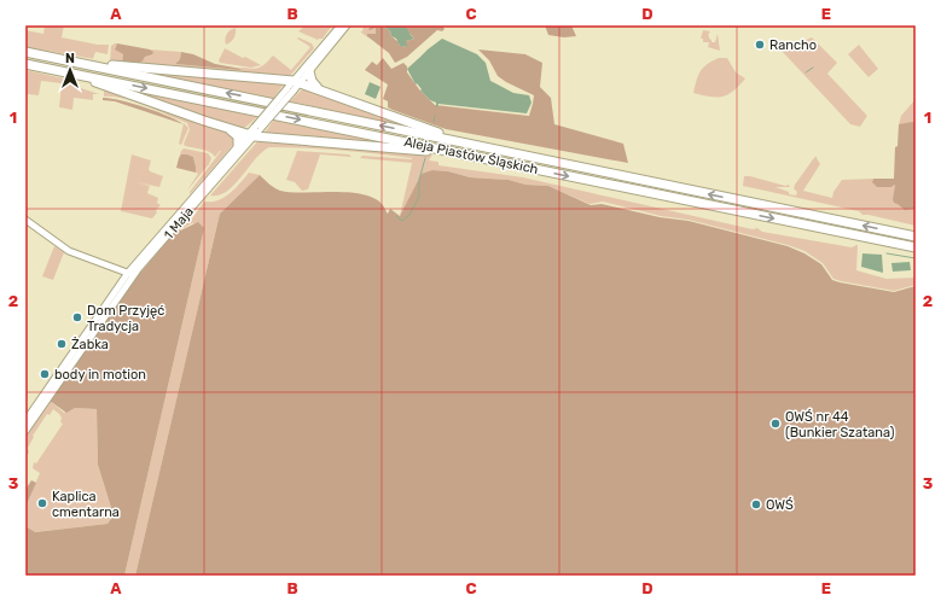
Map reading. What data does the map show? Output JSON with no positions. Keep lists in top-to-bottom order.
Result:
{
  "streets": {
    "highway": ["Aleja Piastów Śląskich"],
    "main road": ["1 Maja"]
  },
  "places": [
    "Rancho",
    "Dom Przyjęć Tradycja",
    "Żabka",
    "body in motion",
    "OWŚ nr 44 (Bunkier Szatana)",
    "Kaplica cmentarna",
    "OWŚ"
  ],
  "north": "top",
  "grid": {
    "columns": [
      "A",
      "B",
      "C",
      "D",
      "E"
    ],
    "rows": ["1", "2", "3"]
  }
}
